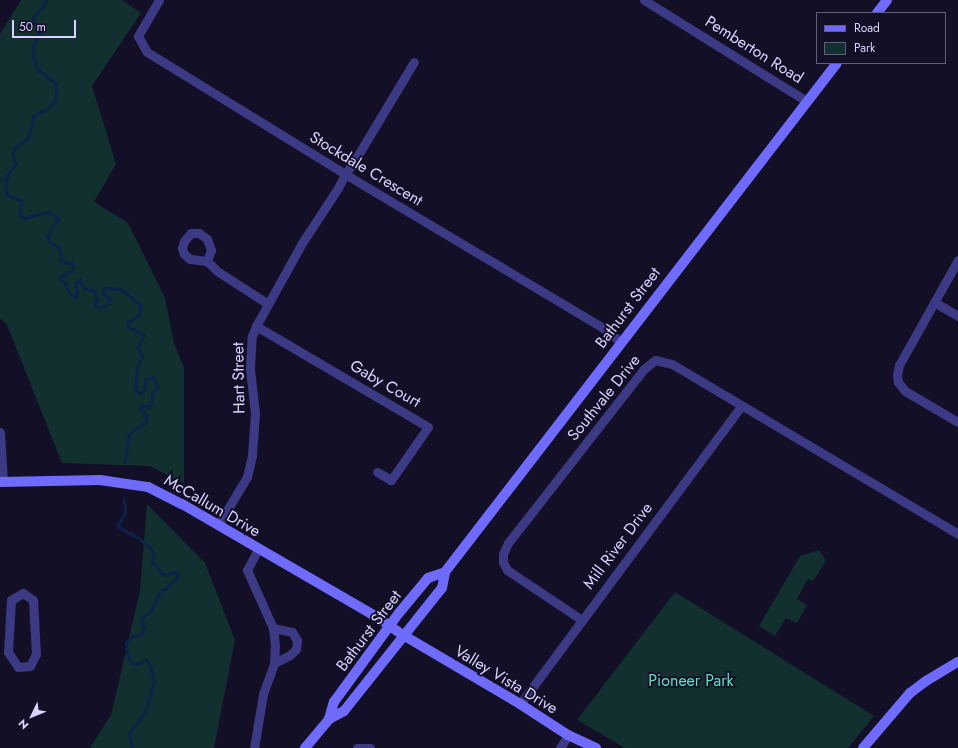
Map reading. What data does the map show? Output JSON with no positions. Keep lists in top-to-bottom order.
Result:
{
  "streets": {
    "main road": ["Bathurst Street", "McCallum Drive", "Valley Vista Drive"],
    "street": [
      "Pemberton Road",
      "Stockdale Crescent",
      "Hart Street",
      "Gaby Court",
      "Southvale Drive",
      "Mill River Drive"
    ]
  },
  "crossings": [
    ["Pemberton Road", "Bathurst Street"],
    ["Stockdale Crescent", "Bathurst Street"],
    ["Stockdale Crescent", "Hart Street"],
    ["Bathurst Street", "McCallum Drive"],
    ["Bathurst Street", "Valley Vista Drive"],
    ["Hart Street", "Gaby Court"],
    ["Hart Street", "McCallum Drive"],
    ["Southvale Drive", "Mill River Drive"],
    ["McCallum Drive", "Valley Vista Drive"],
    ["Mill River Drive", "Valley Vista Drive"]
  ],
  "parks": ["Pioneer Park"],
  "legend": ["Road", "Park"],
  "scale_bar": "50 m",
  "north": "bottom left"
}
